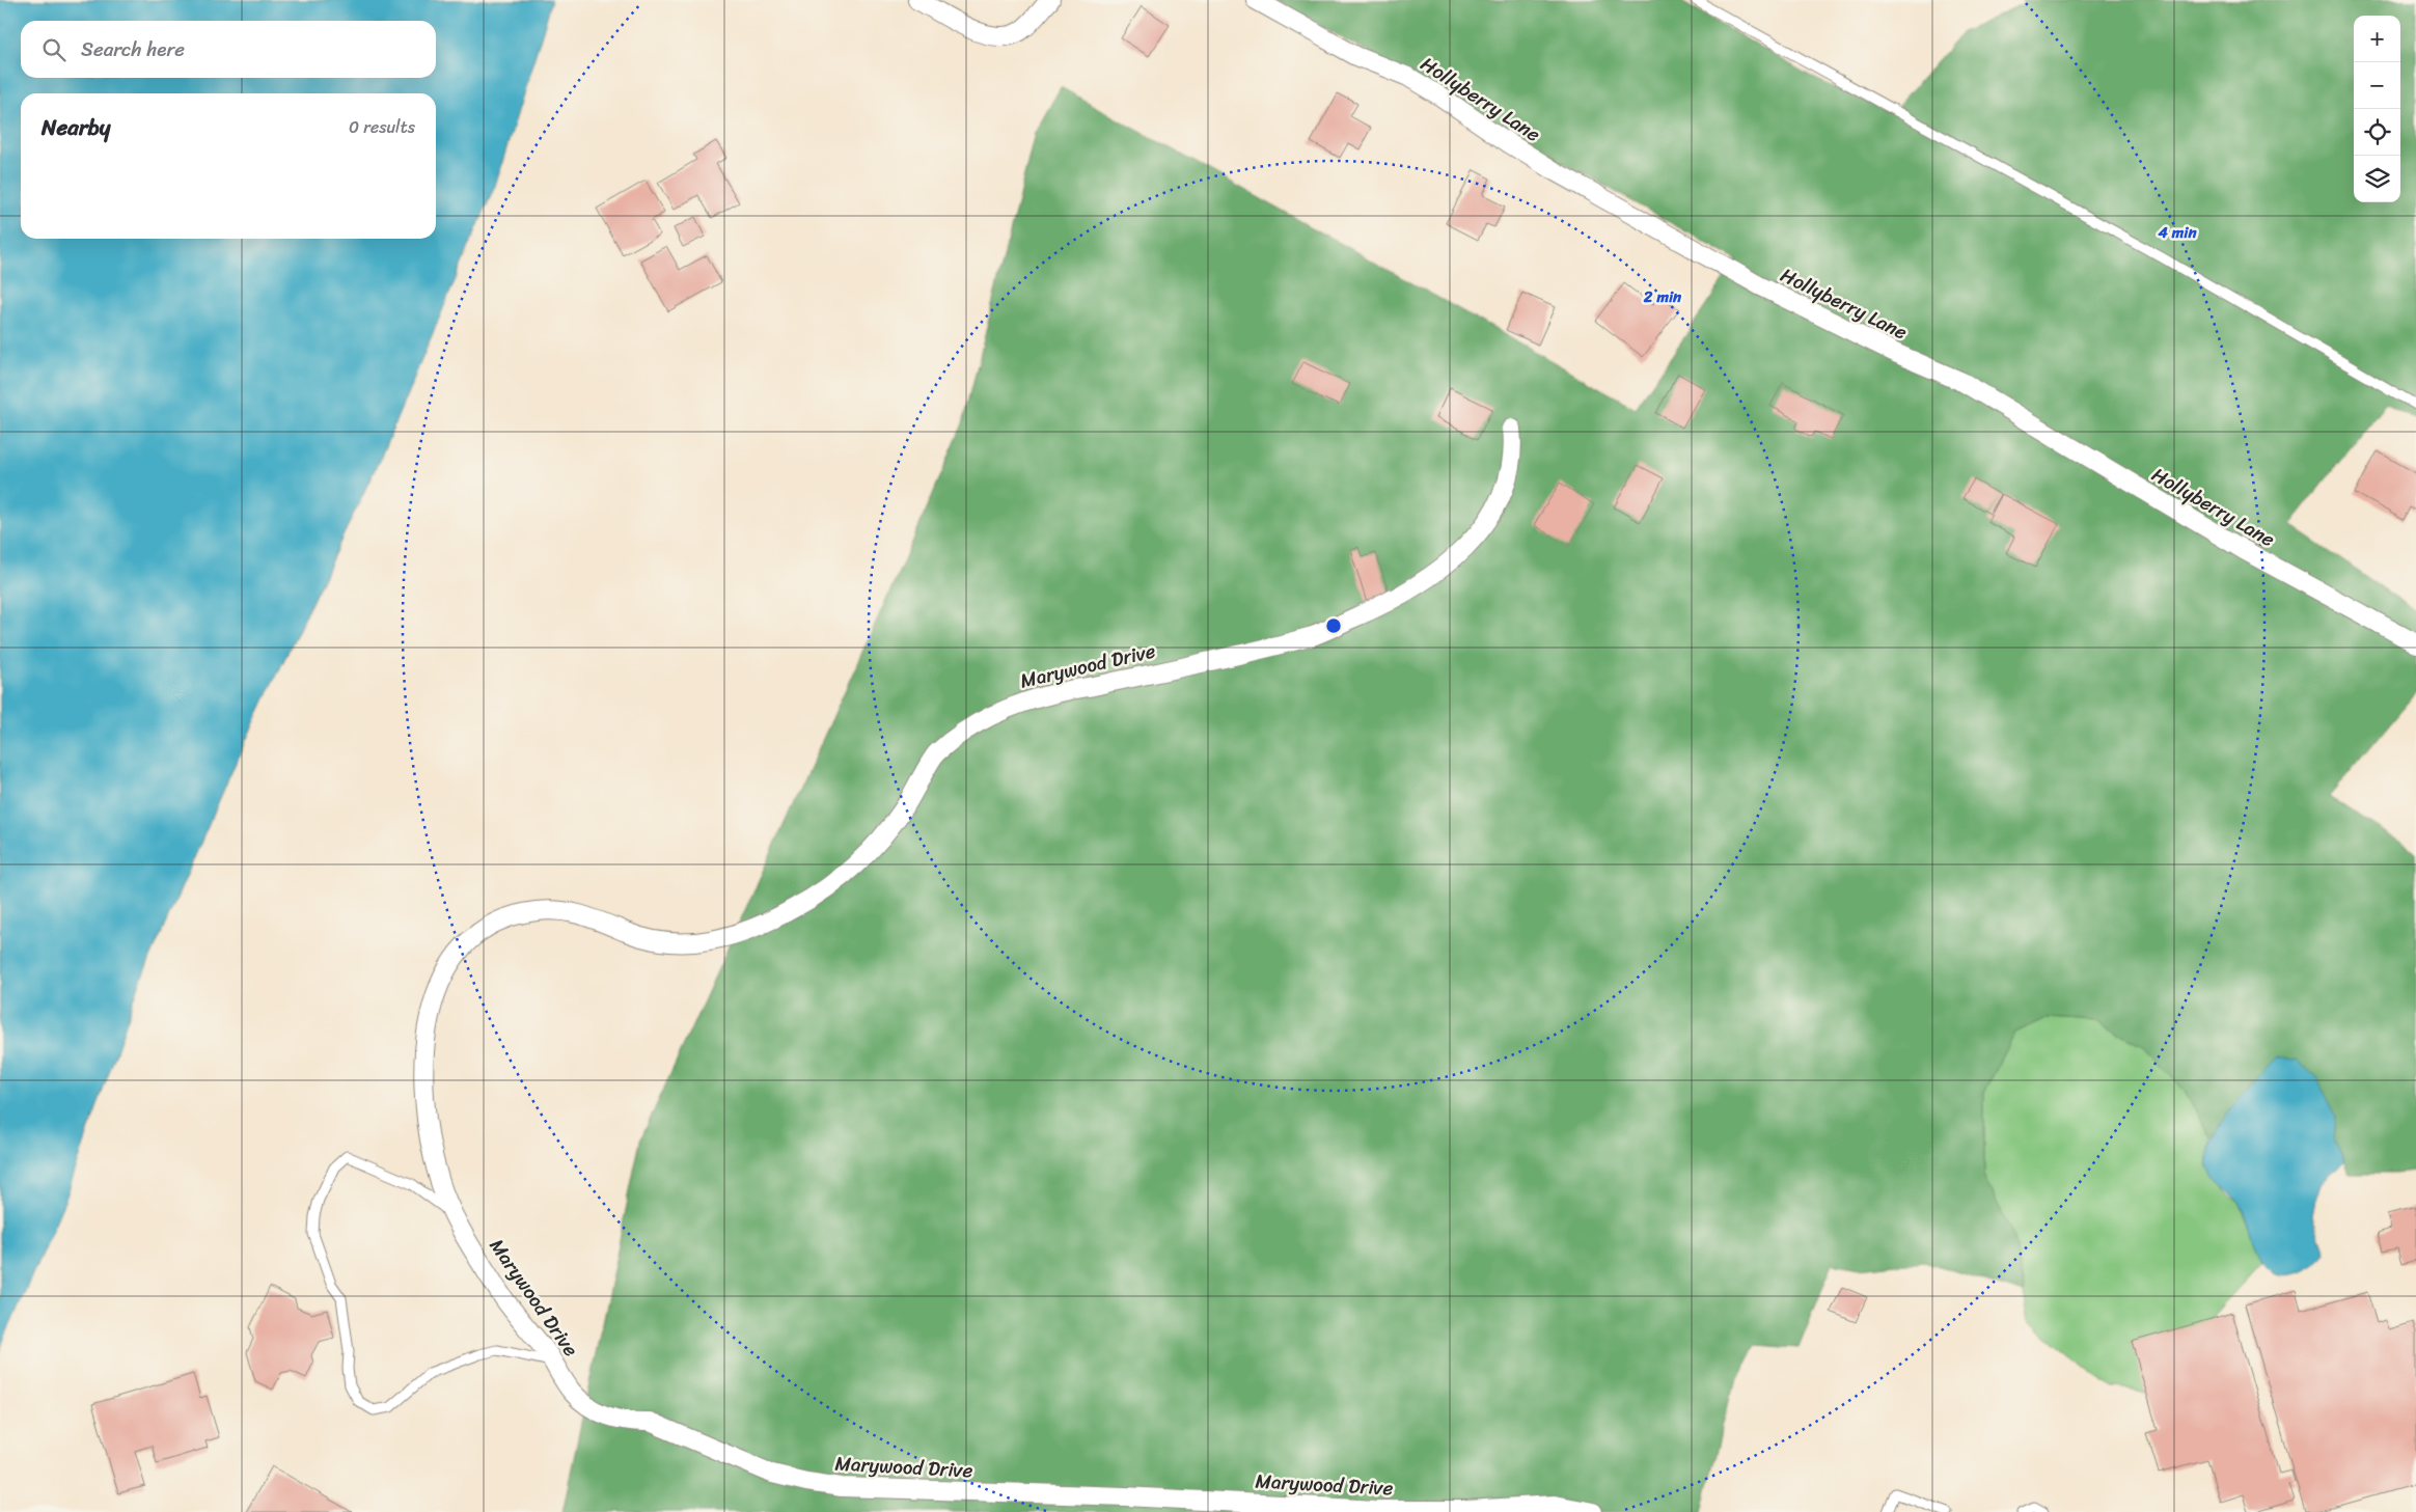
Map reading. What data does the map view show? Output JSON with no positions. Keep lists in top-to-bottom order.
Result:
{
  "streets": {
    "street": ["Hollyberry Lane", "Marywood Drive"]
  },
  "page": {
    "map_buttons": ["+", "−"],
    "search": "Search here",
    "heading": ["Nearby", "0 results"]
  },
  "rings": ["4 min", "2 min"]
}
